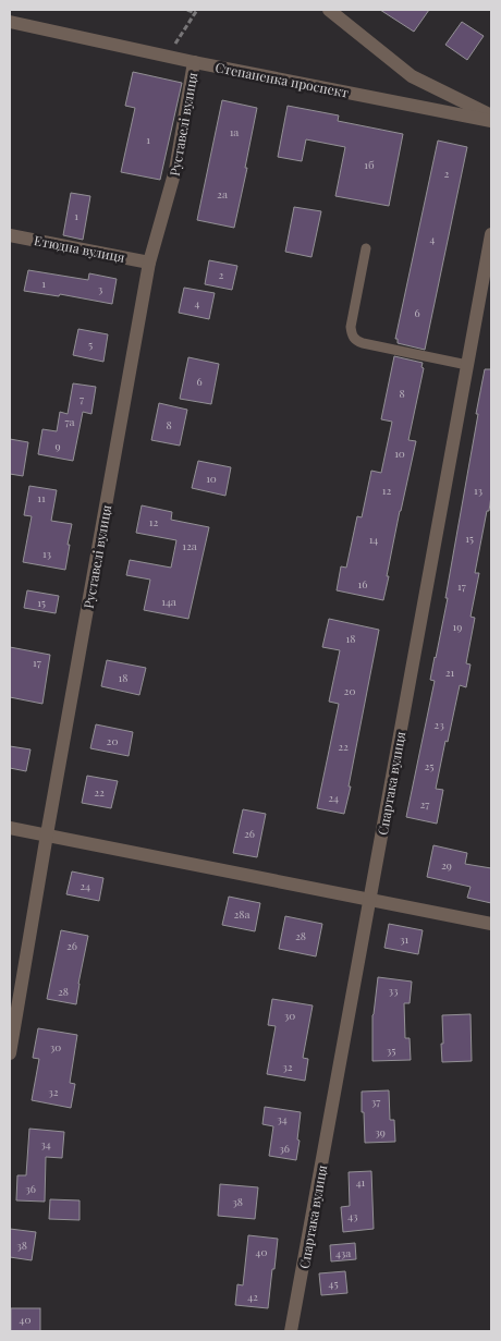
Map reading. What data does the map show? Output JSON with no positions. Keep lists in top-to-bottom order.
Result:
{
  "streets": {
    "street": [
      "Степаненка проспект",
      "Руставелі вулиця",
      "Етюдна вулиця",
      "Спартака вулиця"
    ]
  },
  "crossings": [
    ["Степаненка проспект", "Руставелі вулиця"],
    ["Руставелі вулиця", "Етюдна вулиця"]
  ],
  "house_numbers": [
    "1а",
    "1",
    "1б",
    "2",
    "2а",
    "1",
    "4",
    "2",
    "1",
    "3",
    "4",
    "6",
    "5",
    "6",
    "8",
    "7",
    "7а",
    "8",
    "9",
    "10",
    "10",
    "12",
    "13",
    "11",
    "12",
    "15",
    "14",
    "12а",
    "13",
    "16",
    "17",
    "14а",
    "15",
    "19",
    "18",
    "17",
    "21",
    "18",
    "20",
    "23",
    "20",
    "22",
    "25",
    "22",
    "24",
    "27",
    "26",
    "29",
    "24",
    "28а",
    "28",
    "31",
    "26",
    "33",
    "28",
    "30",
    "30",
    "35",
    "32",
    "32",
    "37",
    "34",
    "39",
    "34",
    "36",
    "41",
    "36",
    "38",
    "43",
    "38",
    "40",
    "43а",
    "45",
    "42",
    "40"
  ]
}
